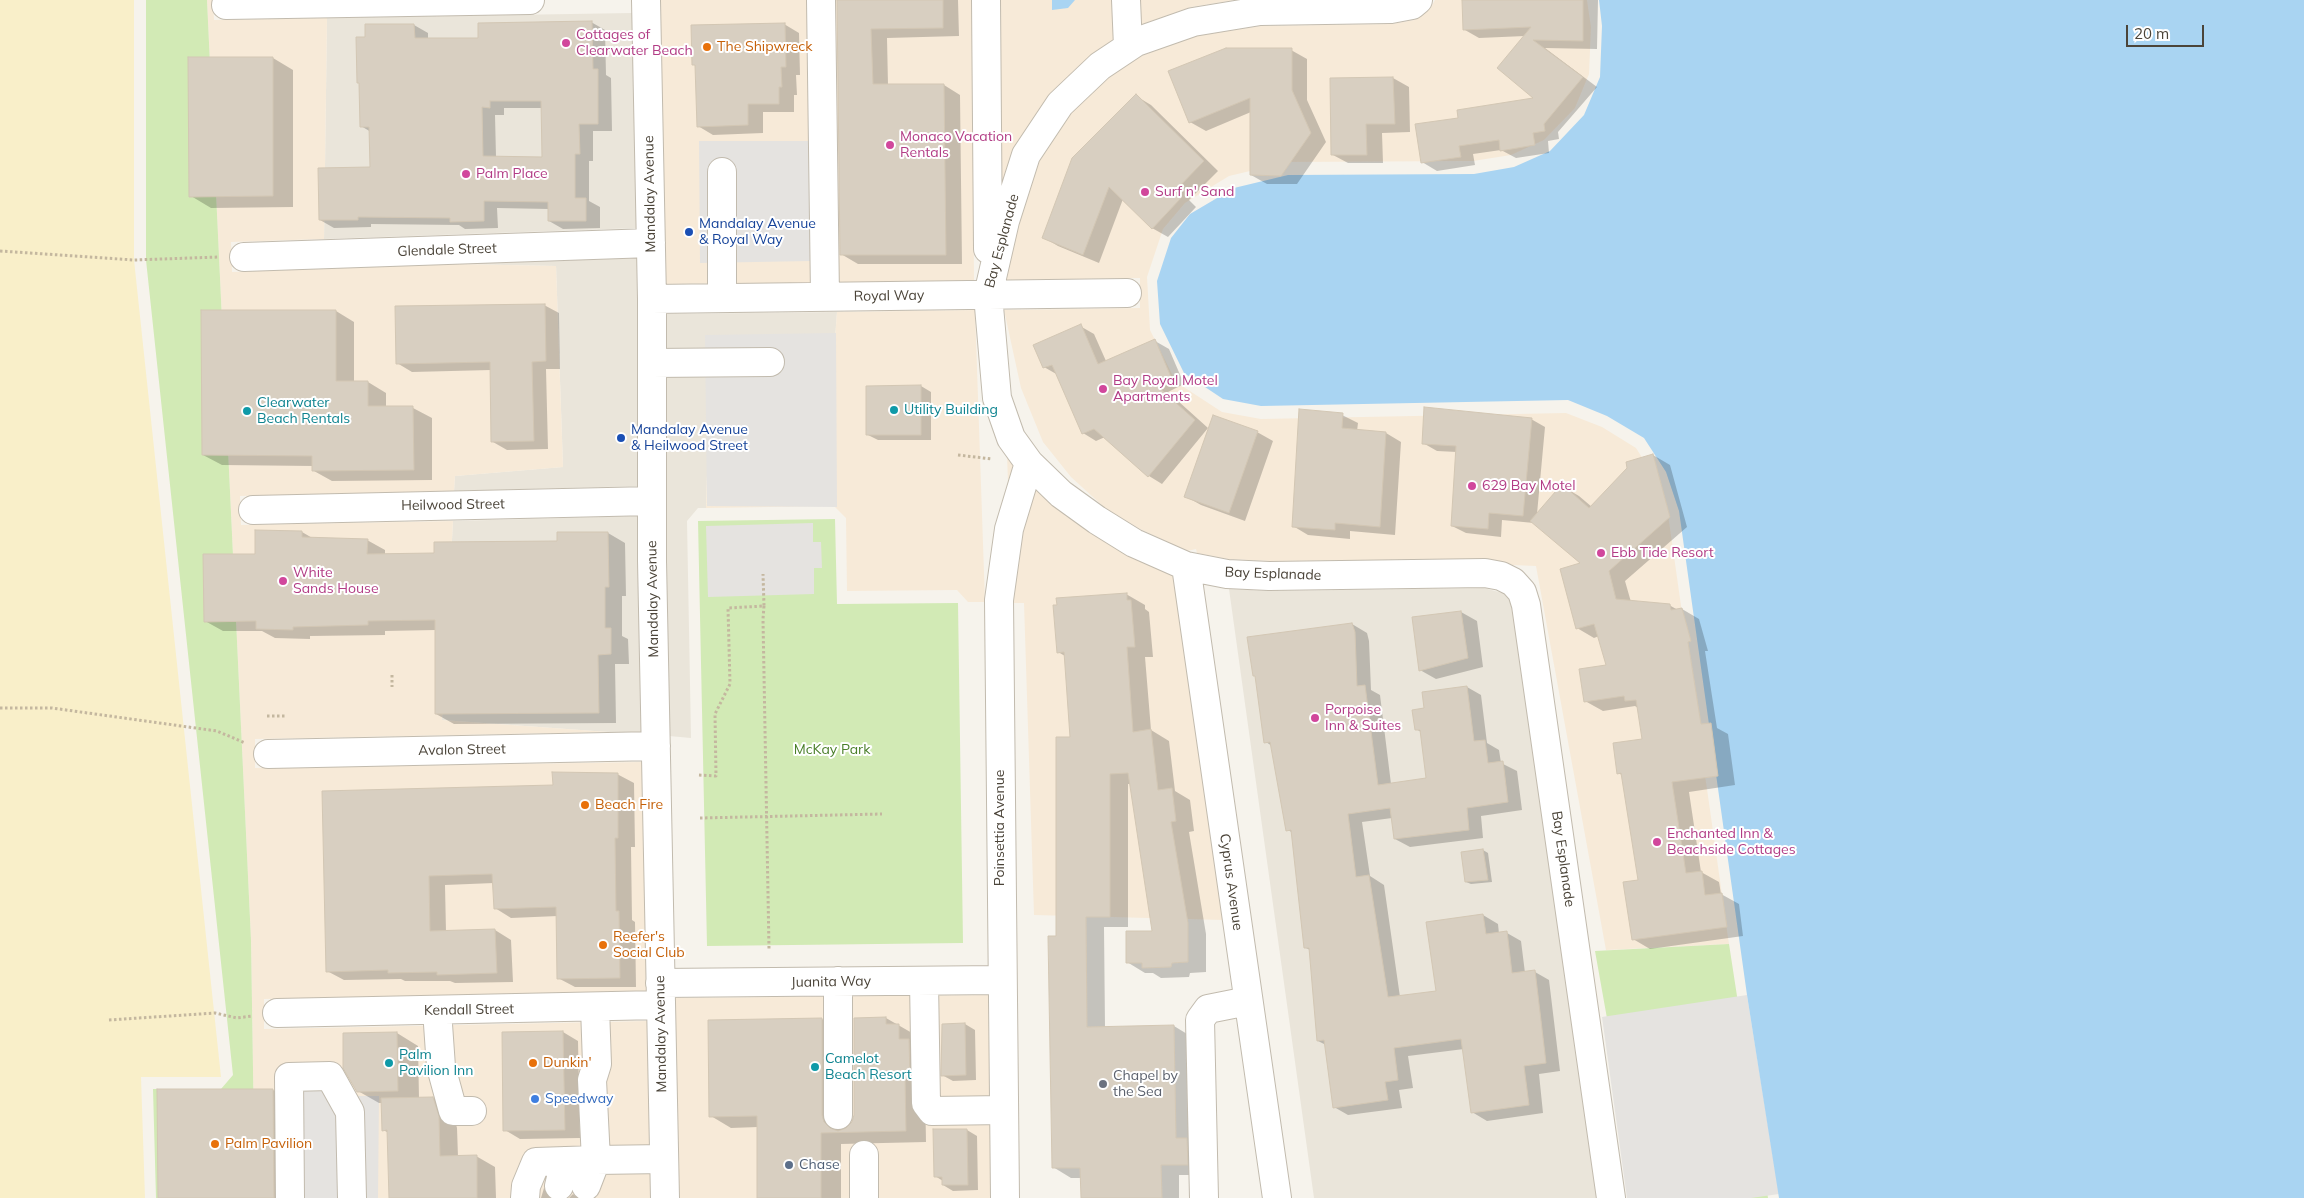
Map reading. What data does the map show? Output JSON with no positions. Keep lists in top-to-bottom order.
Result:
{
  "streets": {
    "street": [
      "Mandalay Avenue",
      "Bay Esplanade",
      "Glendale Street",
      "Royal Way",
      "Heilwood Street",
      "Avalon Street",
      "Poinsettia Avenue",
      "Cyprus Avenue",
      "Juanita Way",
      "Kendall Street"
    ]
  },
  "crossings": [
    ["Mandalay Avenue", "Glendale Street"],
    ["Mandalay Avenue", "Royal Way"],
    ["Mandalay Avenue", "Heilwood Street"],
    ["Mandalay Avenue", "Avalon Street"],
    ["Mandalay Avenue", "Juanita Way"],
    ["Mandalay Avenue", "Kendall Street"],
    ["Bay Esplanade", "Royal Way"],
    ["Bay Esplanade", "Poinsettia Avenue"],
    ["Bay Esplanade", "Cyprus Avenue"],
    ["Poinsettia Avenue", "Juanita Way"],
    ["Juanita Way", "Kendall Street"]
  ],
  "parks": ["McKay Park"],
  "places": [
    "Cottages of Clearwater Beach",
    "The Shipwreck",
    "Monaco Vacation Rentals",
    "Palm Place",
    "Surf n' Sand",
    "Mandalay Avenue & Royal Way",
    "Bay Royal Motel Apartments",
    "Utility Building",
    "Clearwater Beach Rentals",
    "Mandalay Avenue & Heilwood Street",
    "629 Bay Motel",
    "Ebb Tide Resort",
    "White Sands House",
    "Porpoise Inn & Suites",
    "Beach Fire",
    "Enchanted Inn & Beachside Cottages",
    "Reefer's Social Club",
    "Palm Pavilion Inn",
    "Dunkin'",
    "Camelot Beach Resort",
    "Chapel by the Sea",
    "Speedway",
    "Palm Pavilion",
    "Chase"
  ],
  "scale_bar": "20 m"
}
